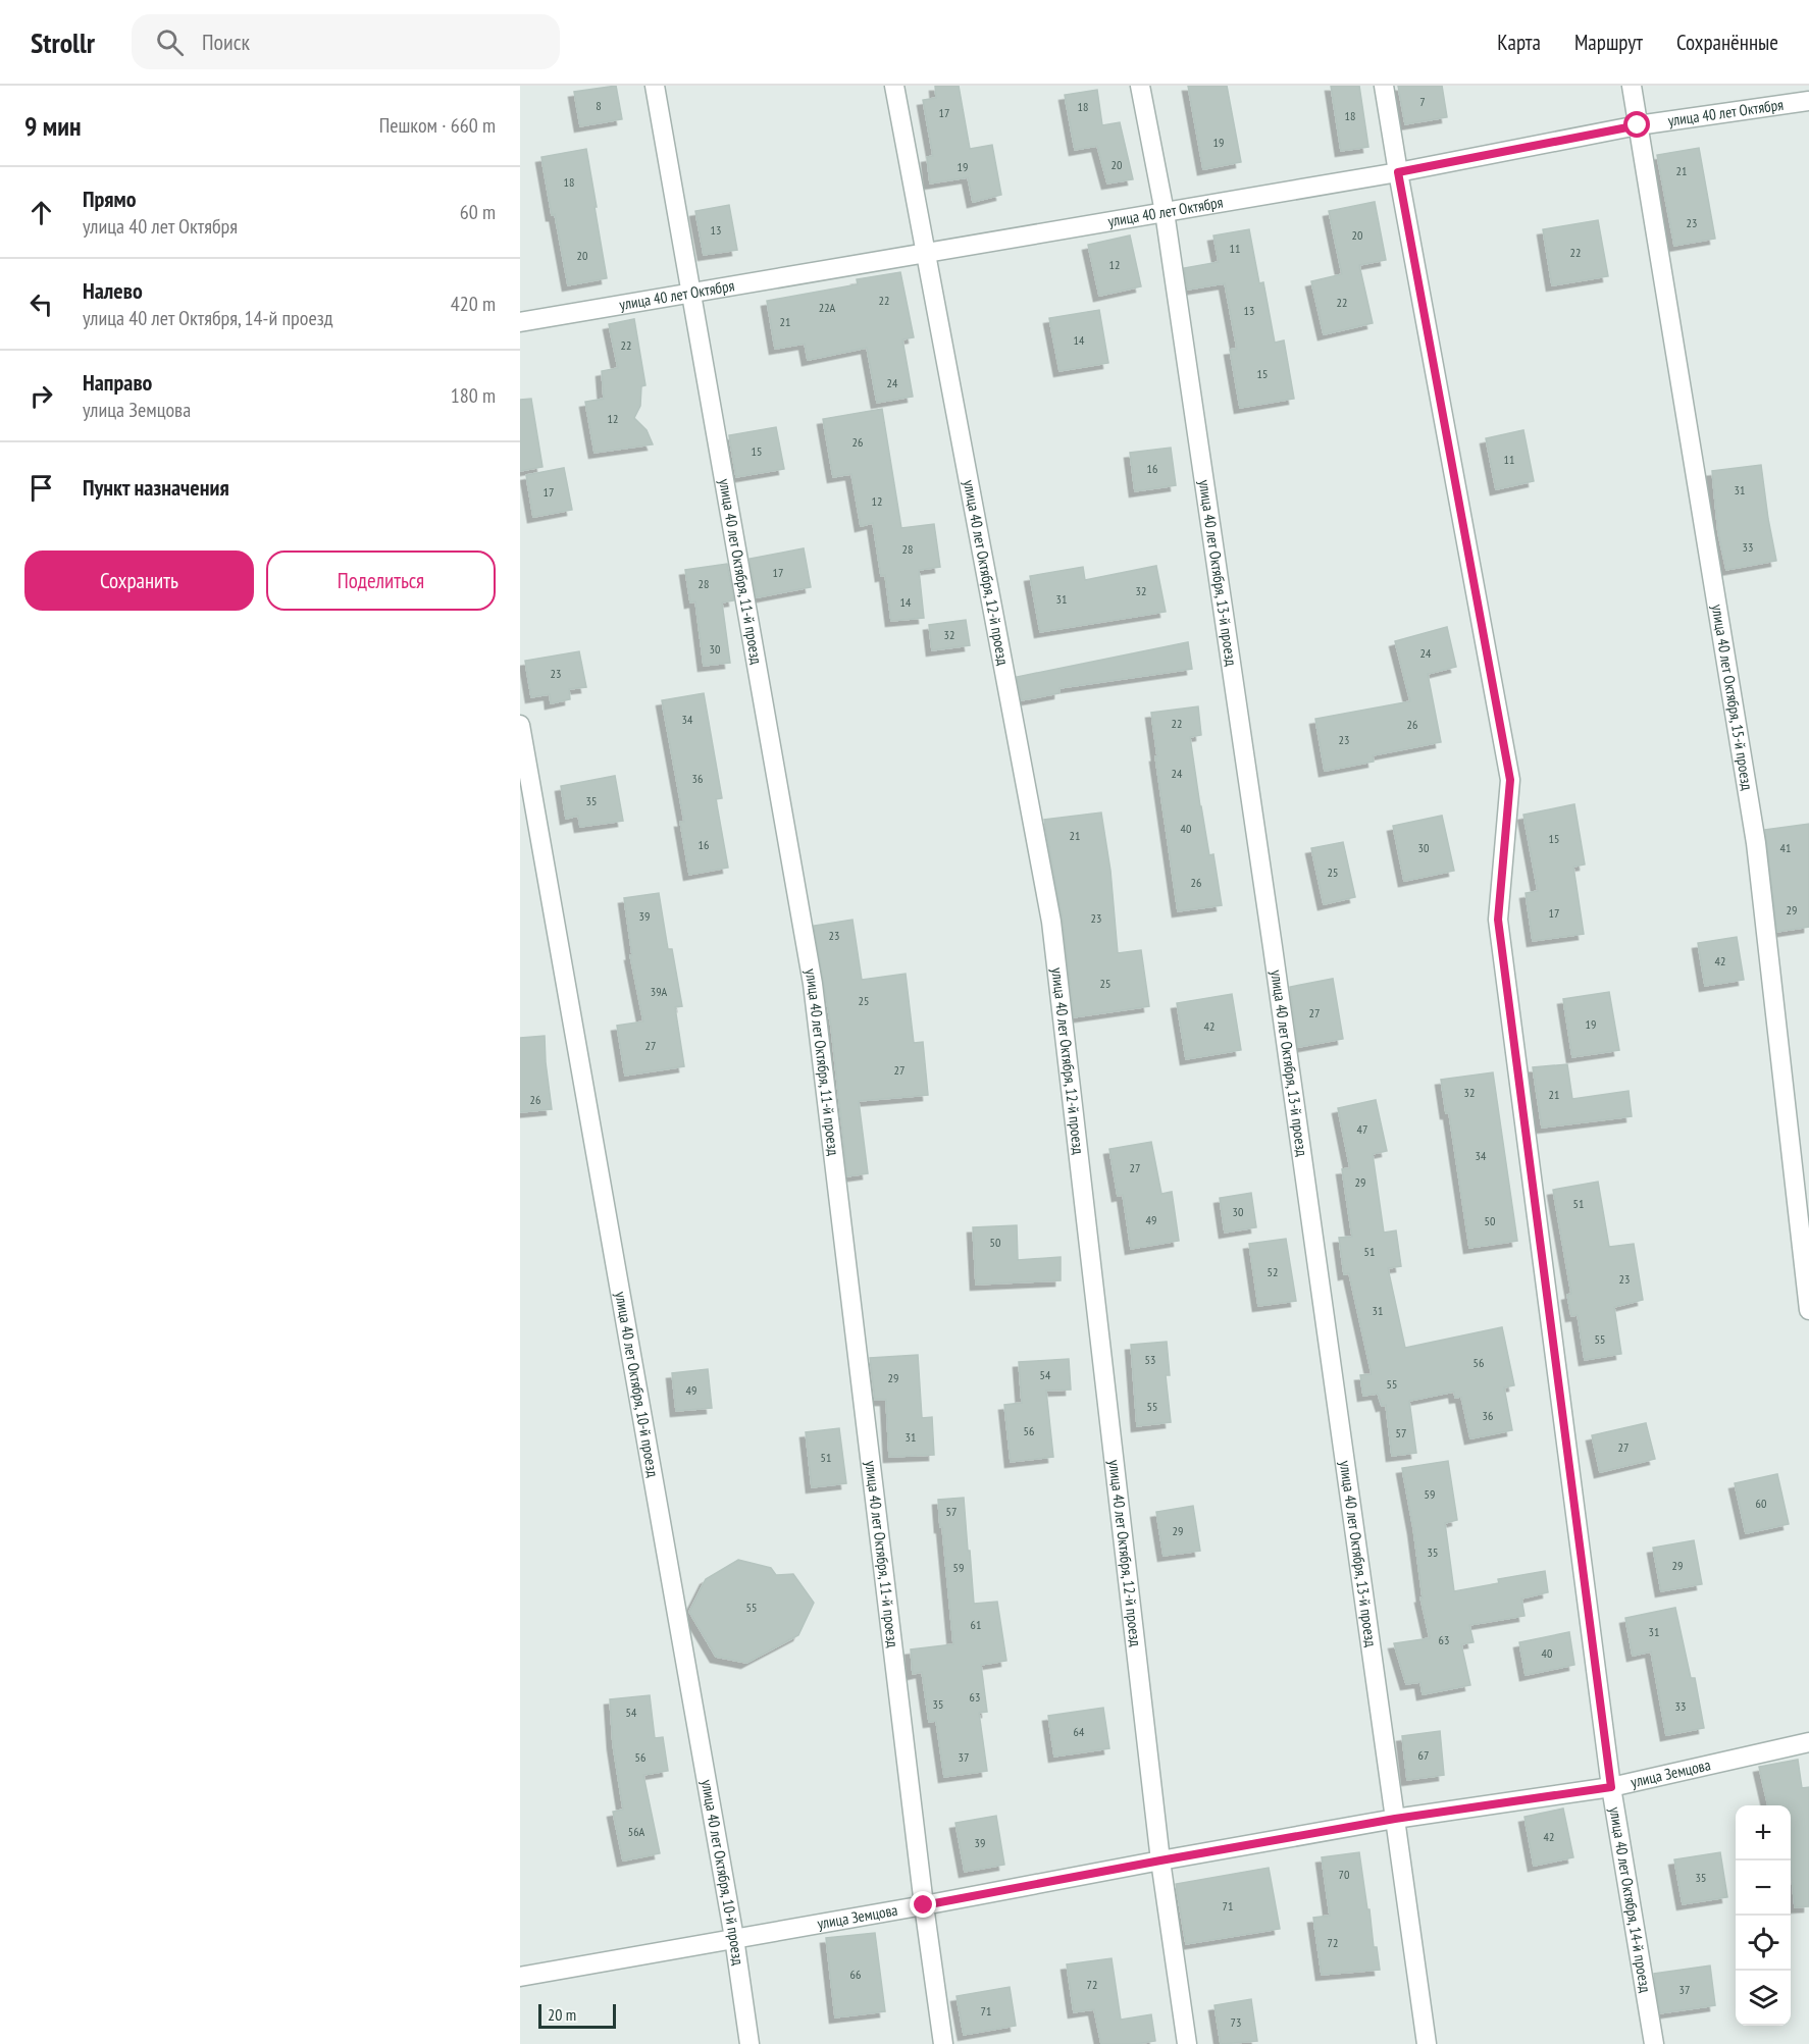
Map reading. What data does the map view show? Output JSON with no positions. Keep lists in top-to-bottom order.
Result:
{
  "streets": {
    "street": [
      "улица 40 лет Октября",
      "улица 40 лет Октября, 12-й проезд",
      "улица 40 лет Октября, 11-й проезд",
      "улица 40 лет Октября, 13-й проезд",
      "улица 40 лет Октября, 15-й проезд",
      "улица 40 лет Октября, 10-й проезд",
      "улица Земцова",
      "улица 40 лет Октября, 14-й проезд"
    ]
  },
  "crossings": [
    ["улица 40 лет Октября", "улица 40 лет Октября, 12-й проезд"],
    ["улица 40 лет Октября", "улица 40 лет Октября, 11-й проезд"],
    ["улица 40 лет Октября", "улица 40 лет Октября, 13-й проезд"],
    ["улица 40 лет Октября", "улица 40 лет Октября, 15-й проезд"],
    ["улица 40 лет Октября", "улица 40 лет Октября, 14-й проезд"],
    ["улица 40 лет Октября, 12-й проезд", "улица Земцова"],
    ["улица 40 лет Октября, 11-й проезд", "улица Земцова"],
    ["улица 40 лет Октября, 13-й проезд", "улица Земцова"],
    ["улица 40 лет Октября, 10-й проезд", "улица Земцова"],
    ["улица Земцова", "улица 40 лет Октября, 14-й проезд"]
  ],
  "house_numbers": [
    "7",
    "8",
    "18",
    "17",
    "18",
    "19",
    "20",
    "19",
    "21",
    "18",
    "23",
    "13",
    "20",
    "11",
    "22",
    "20",
    "12",
    "22",
    "22",
    "22А",
    "13",
    "21",
    "14",
    "22",
    "15",
    "24",
    "12",
    "26",
    "15",
    "11",
    "16",
    "31",
    "17",
    "12",
    "33",
    "28",
    "17",
    "28",
    "32",
    "31",
    "14",
    "32",
    "30",
    "24",
    "23",
    "34",
    "22",
    "26",
    "23",
    "24",
    "36",
    "35",
    "40",
    "21",
    "15",
    "16",
    "30",
    "41",
    "25",
    "26",
    "29",
    "17",
    "39",
    "23",
    "23",
    "42",
    "25",
    "39А",
    "25",
    "27",
    "19",
    "42",
    "27",
    "27",
    "32",
    "21",
    "26",
    "47",
    "34",
    "27",
    "29",
    "51",
    "30",
    "49",
    "50",
    "50",
    "51",
    "52",
    "23",
    "31",
    "55",
    "53",
    "56",
    "54",
    "29",
    "55",
    "49",
    "55",
    "36",
    "56",
    "57",
    "31",
    "27",
    "51",
    "59",
    "60",
    "57",
    "29",
    "35",
    "29",
    "59",
    "55",
    "61",
    "31",
    "63",
    "40",
    "63",
    "35",
    "33",
    "54",
    "64",
    "67",
    "56",
    "37",
    "56А",
    "42",
    "39",
    "70",
    "35",
    "71",
    "72",
    "66",
    "72",
    "37",
    "71",
    "73"
  ],
  "scale_bar": "20 m",
  "page": {
    "header": "Strollr",
    "search": "Поиск",
    "nav": ["Карта", "Маршрут", "Сохранённые"],
    "heading": ["9 мин", "Пешком · 660 m"],
    "list": [
      ["Прямо", "улица 40 лет Октября", "60 m"],
      ["Налево", "улица 40 лет Октября, 14-й проезд", "420 m"],
      ["Направо", "улица Земцова", "180 m"],
      "Пункт назначения"
    ],
    "buttons": ["Сохранить", "Поделиться"],
    "map_buttons": ["+", "−"],
    "scale": "20 m"
  }
}
